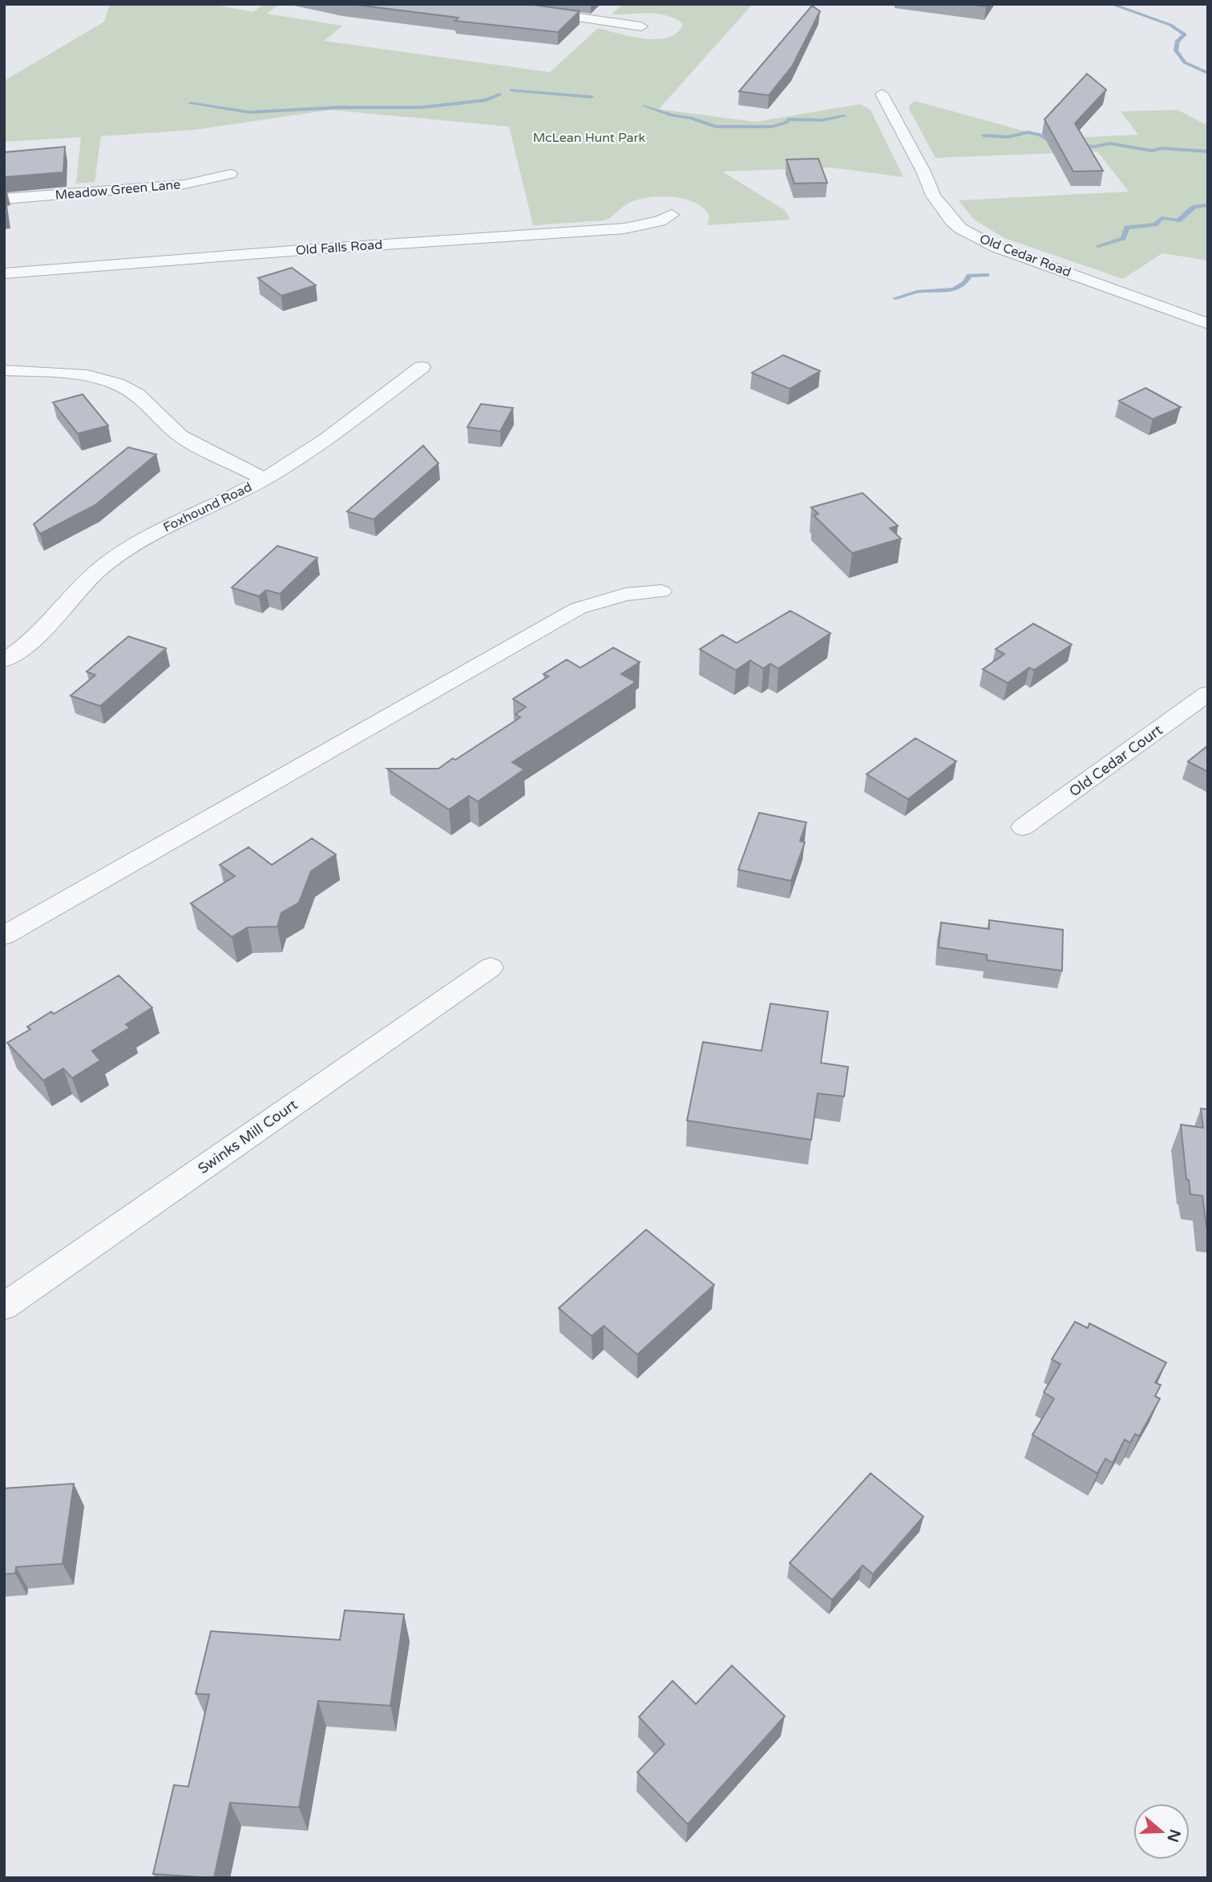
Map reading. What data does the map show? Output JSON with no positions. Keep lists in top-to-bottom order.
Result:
{
  "streets": {
    "street": [
      "Meadow Green Lane",
      "Old Falls Road",
      "Old Cedar Road",
      "Foxhound Road",
      "Old Cedar Court",
      "Swinks Mill Court"
    ]
  },
  "parks": ["McLean Hunt Park"],
  "north": "right"
}
